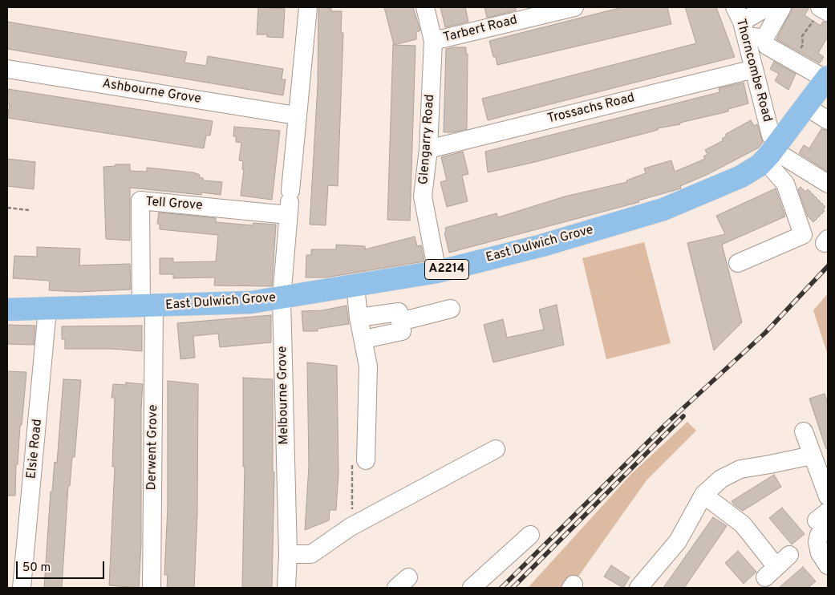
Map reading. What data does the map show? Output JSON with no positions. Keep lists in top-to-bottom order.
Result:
{
  "streets": {
    "main road": ["East Dulwich Grove", "A2214"],
    "street": [
      "Tarbert Road",
      "Thorncombe Road",
      "Ashbourne Grove",
      "Trossachs Road",
      "Glengarry Road",
      "Tell Grove",
      "Melbourne Grove",
      "Derwent Grove",
      "Elsie Road"
    ]
  },
  "crossings": [
    ["Tarbert Road", "Glengarry Road"],
    ["Thorncombe Road", "Trossachs Road"],
    ["Thorncombe Road", "East Dulwich Grove"],
    ["Ashbourne Grove", "Melbourne Grove"],
    ["Trossachs Road", "Glengarry Road"],
    ["Glengarry Road", "East Dulwich Grove"],
    ["Tell Grove", "East Dulwich Grove"],
    ["Tell Grove", "Melbourne Grove"],
    ["Tell Grove", "Derwent Grove"],
    ["East Dulwich Grove", "Melbourne Grove"],
    ["East Dulwich Grove", "Derwent Grove"],
    ["East Dulwich Grove", "Elsie Road"]
  ],
  "scale_bar": "50 m"
}
